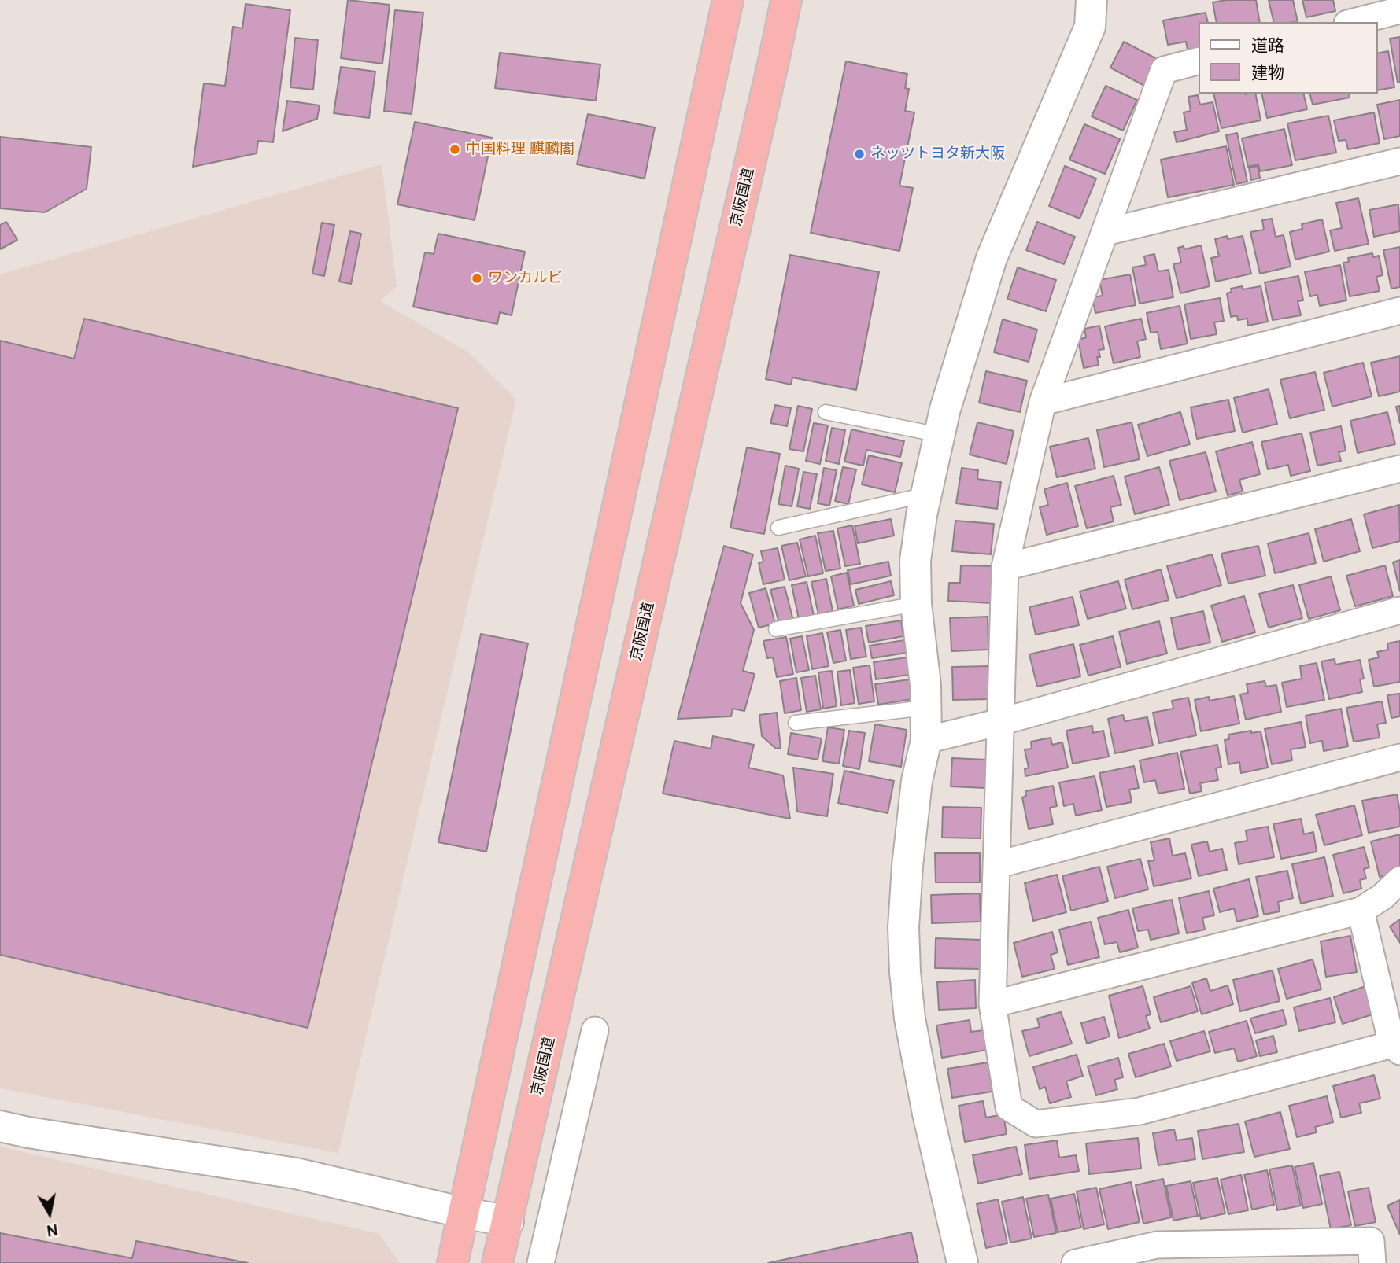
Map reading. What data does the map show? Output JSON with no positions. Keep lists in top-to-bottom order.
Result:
{
  "streets": {
    "highway": ["京阪国道"]
  },
  "places": ["中国料理 麒麟閣", "ネッツトヨタ新大阪", "ワンカルビ"],
  "legend": ["道路", "建物"],
  "north": "bottom"
}
